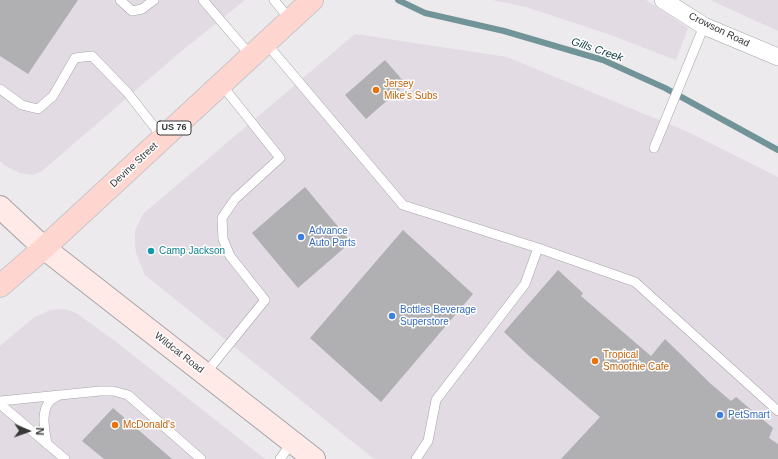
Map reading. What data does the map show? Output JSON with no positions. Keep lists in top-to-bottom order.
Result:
{
  "streets": {
    "main road": ["US 76", "Devine Street", "Wildcat Road"],
    "street": ["Crowson Road"]
  },
  "crossings": [
    ["US 76", "Devine Street"],
    ["US 76", "Wildcat Road"],
    ["Devine Street", "Wildcat Road"]
  ],
  "water": ["Gills Creek"],
  "places": [
    "Jersey Mike's Subs",
    "Advance Auto Parts",
    "Camp Jackson",
    "Bottles Beverage Superstore",
    "Tropical Smoothie Cafe",
    "PetSmart",
    "McDonald's"
  ],
  "north": "right"
}
